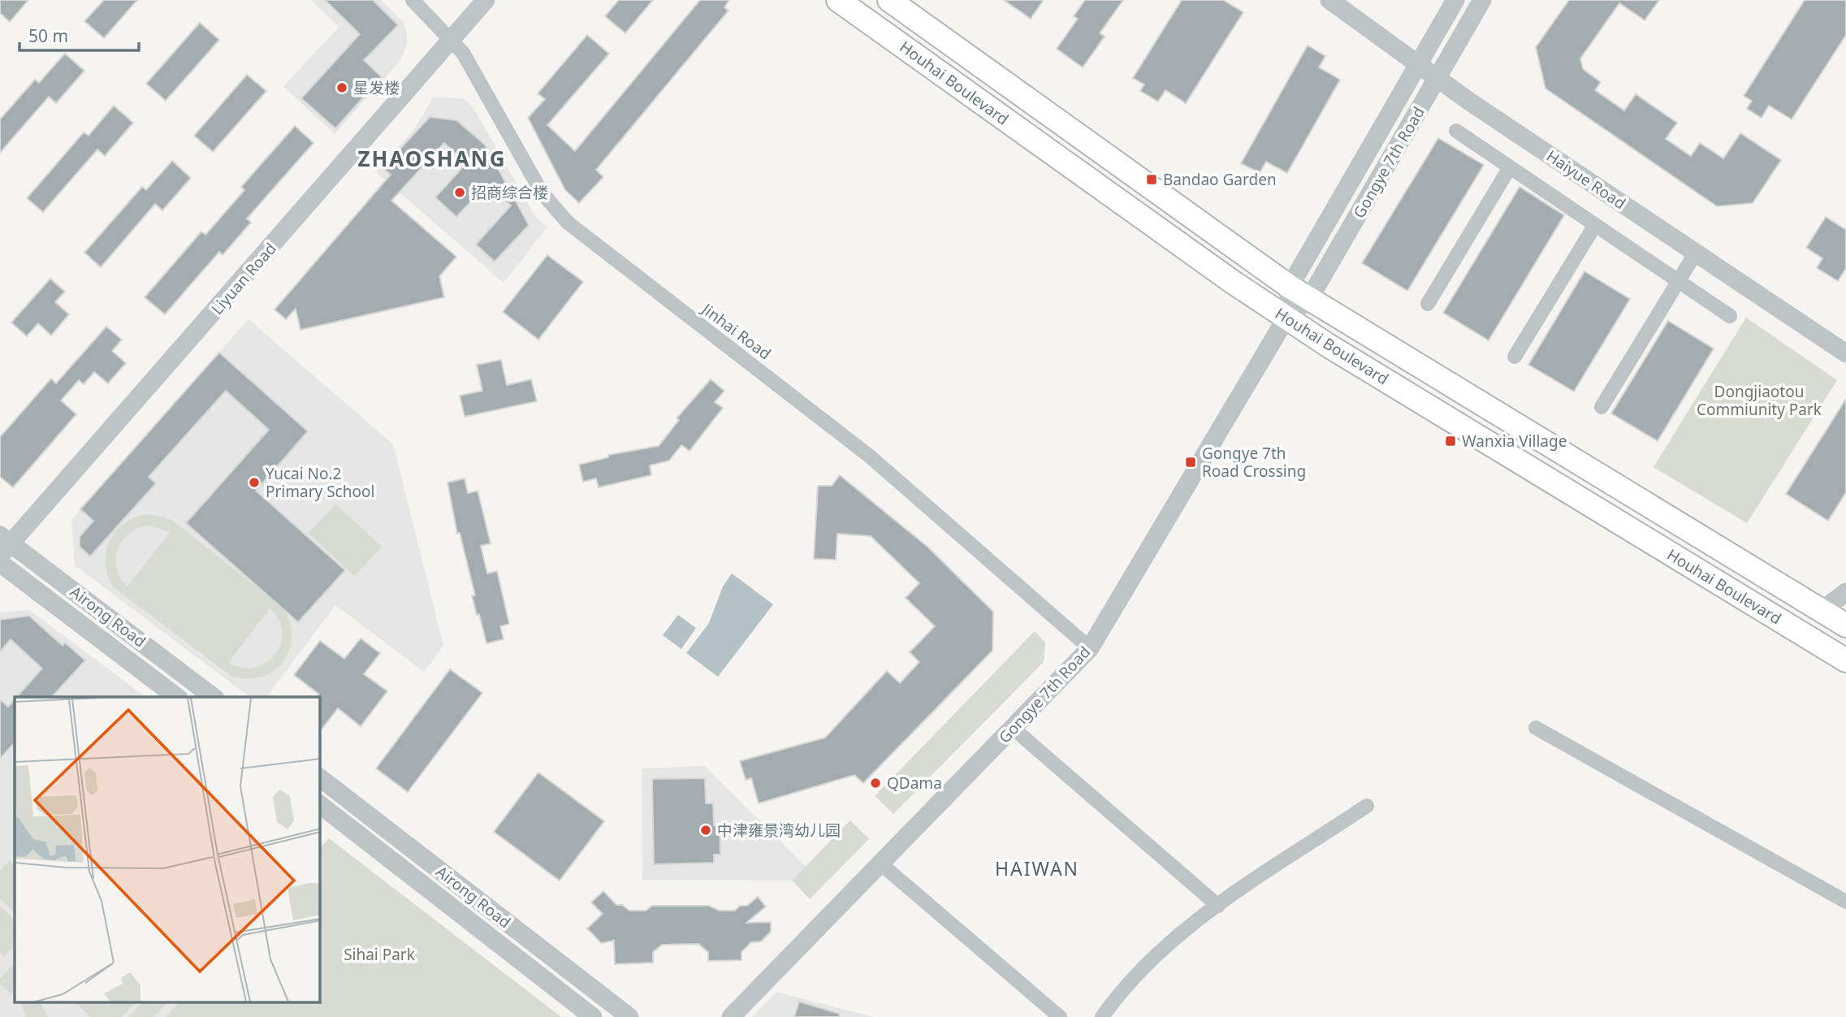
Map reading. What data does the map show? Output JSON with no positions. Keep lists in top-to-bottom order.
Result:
{
  "streets": {
    "main road": ["Houhai Boulevard"],
    "street": [
      "Gongye 7th Road",
      "Haiyue Road",
      "Liyuan Road",
      "Jinhai Road",
      "Airong Road"
    ]
  },
  "crossings": [
    ["Houhai Boulevard", "Gongye 7th Road"],
    ["Gongye 7th Road", "Haiyue Road"],
    ["Gongye 7th Road", "Jinhai Road"],
    ["Liyuan Road", "Jinhai Road"],
    ["Liyuan Road", "Airong Road"]
  ],
  "districts": ["ZHAOSHANG", "HAIWAN"],
  "parks": ["Dongjiaotou Commiunity Park", "Sihai Park"],
  "places": {
    "other": [
      "星发楼",
      "招商综合楼",
      "Yucai No.2 Primary School",
      "QDama",
      "中津雍景湾幼儿园"
    ],
    "transit": ["Bandao Garden", "Wanxia Village", "Gongye 7th Road Crossing"]
  },
  "scale_bar": "50 m"
}
